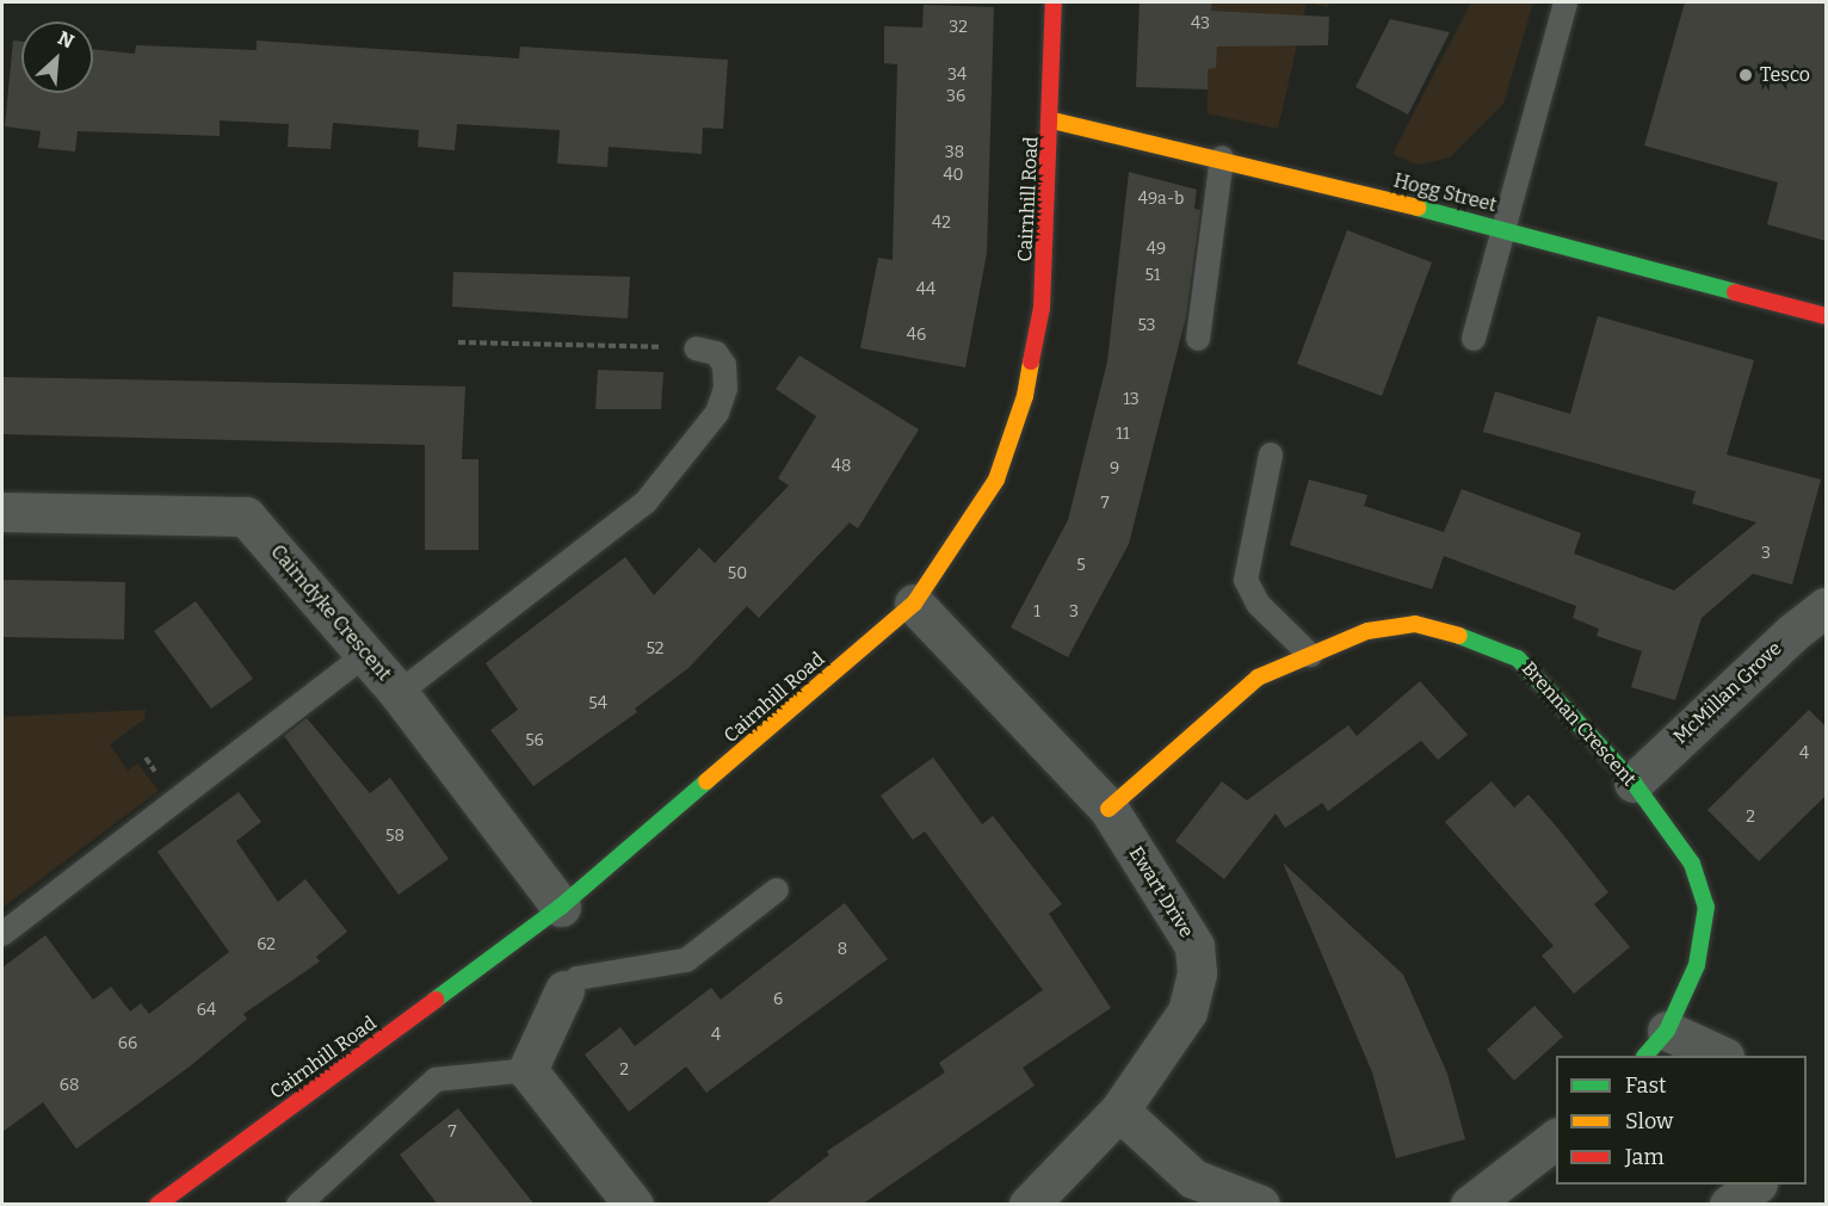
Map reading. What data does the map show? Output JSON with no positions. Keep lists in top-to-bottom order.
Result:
{
  "streets": {
    "street": [
      "Hogg Street",
      "Cairnhill Road",
      "Cairndyke Crescent",
      "McMillan Grove",
      "Brennan Crescent",
      "Ewart Drive"
    ]
  },
  "crossings": [
    ["Hogg Street", "Cairnhill Road"],
    ["Cairnhill Road", "Cairndyke Crescent"],
    ["Cairnhill Road", "Ewart Drive"],
    ["McMillan Grove", "Brennan Crescent"],
    ["Brennan Crescent", "Ewart Drive"]
  ],
  "places": ["Tesco"],
  "house_numbers": [
    "43",
    "32",
    "34",
    "36",
    "38",
    "40",
    "49a-b",
    "42",
    "49",
    "51",
    "44",
    "53",
    "46",
    "13",
    "11",
    "48",
    "9",
    "7",
    "3",
    "5",
    "50",
    "1",
    "3",
    "52",
    "54",
    "56",
    "4",
    "2",
    "58",
    "62",
    "8",
    "6",
    "64",
    "4",
    "66",
    "2",
    "68",
    "7"
  ],
  "legend": ["Fast", "Slow", "Jam"],
  "north": "top right"
}
